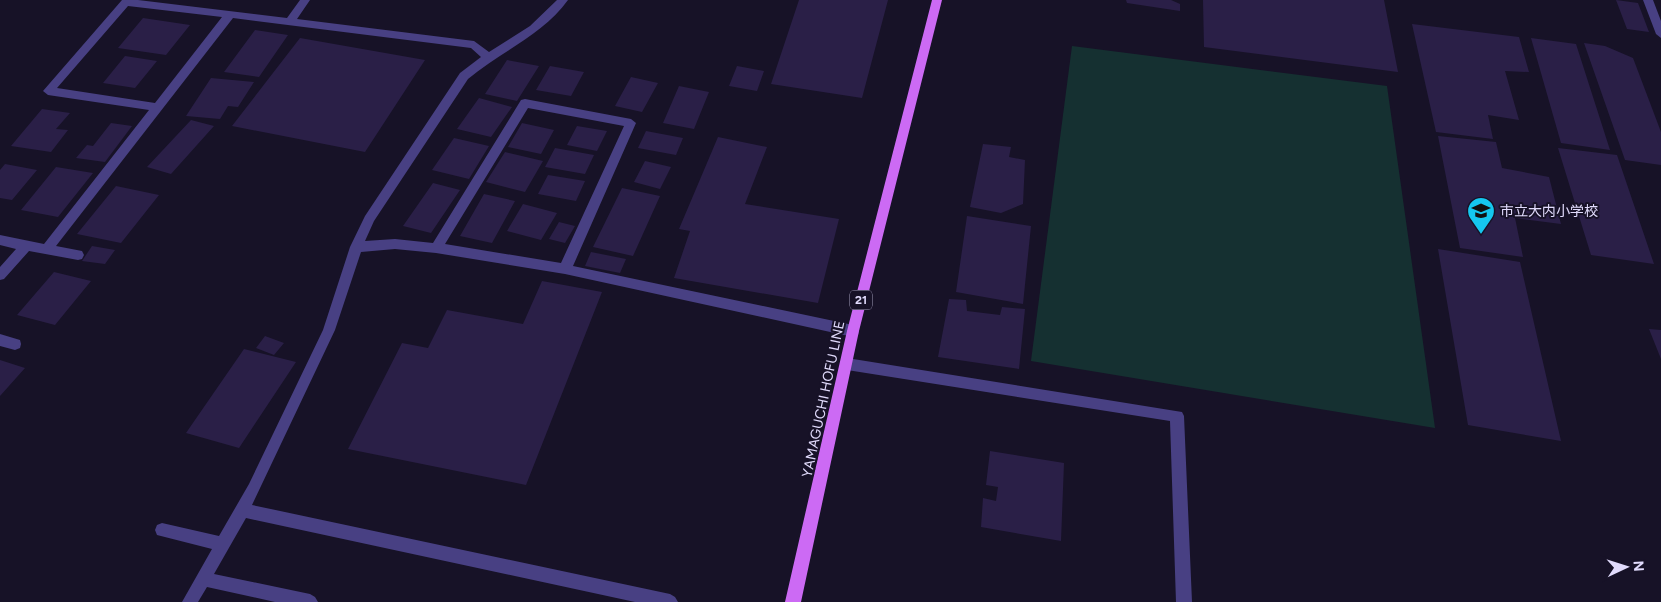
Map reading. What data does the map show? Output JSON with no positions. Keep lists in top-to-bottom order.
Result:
{
  "streets": {
    "main road": ["21", "YAMAGUCHI HOFU LINE"]
  },
  "places": {
    "school or university": ["市立大内小学校"]
  },
  "north": "right"
}
